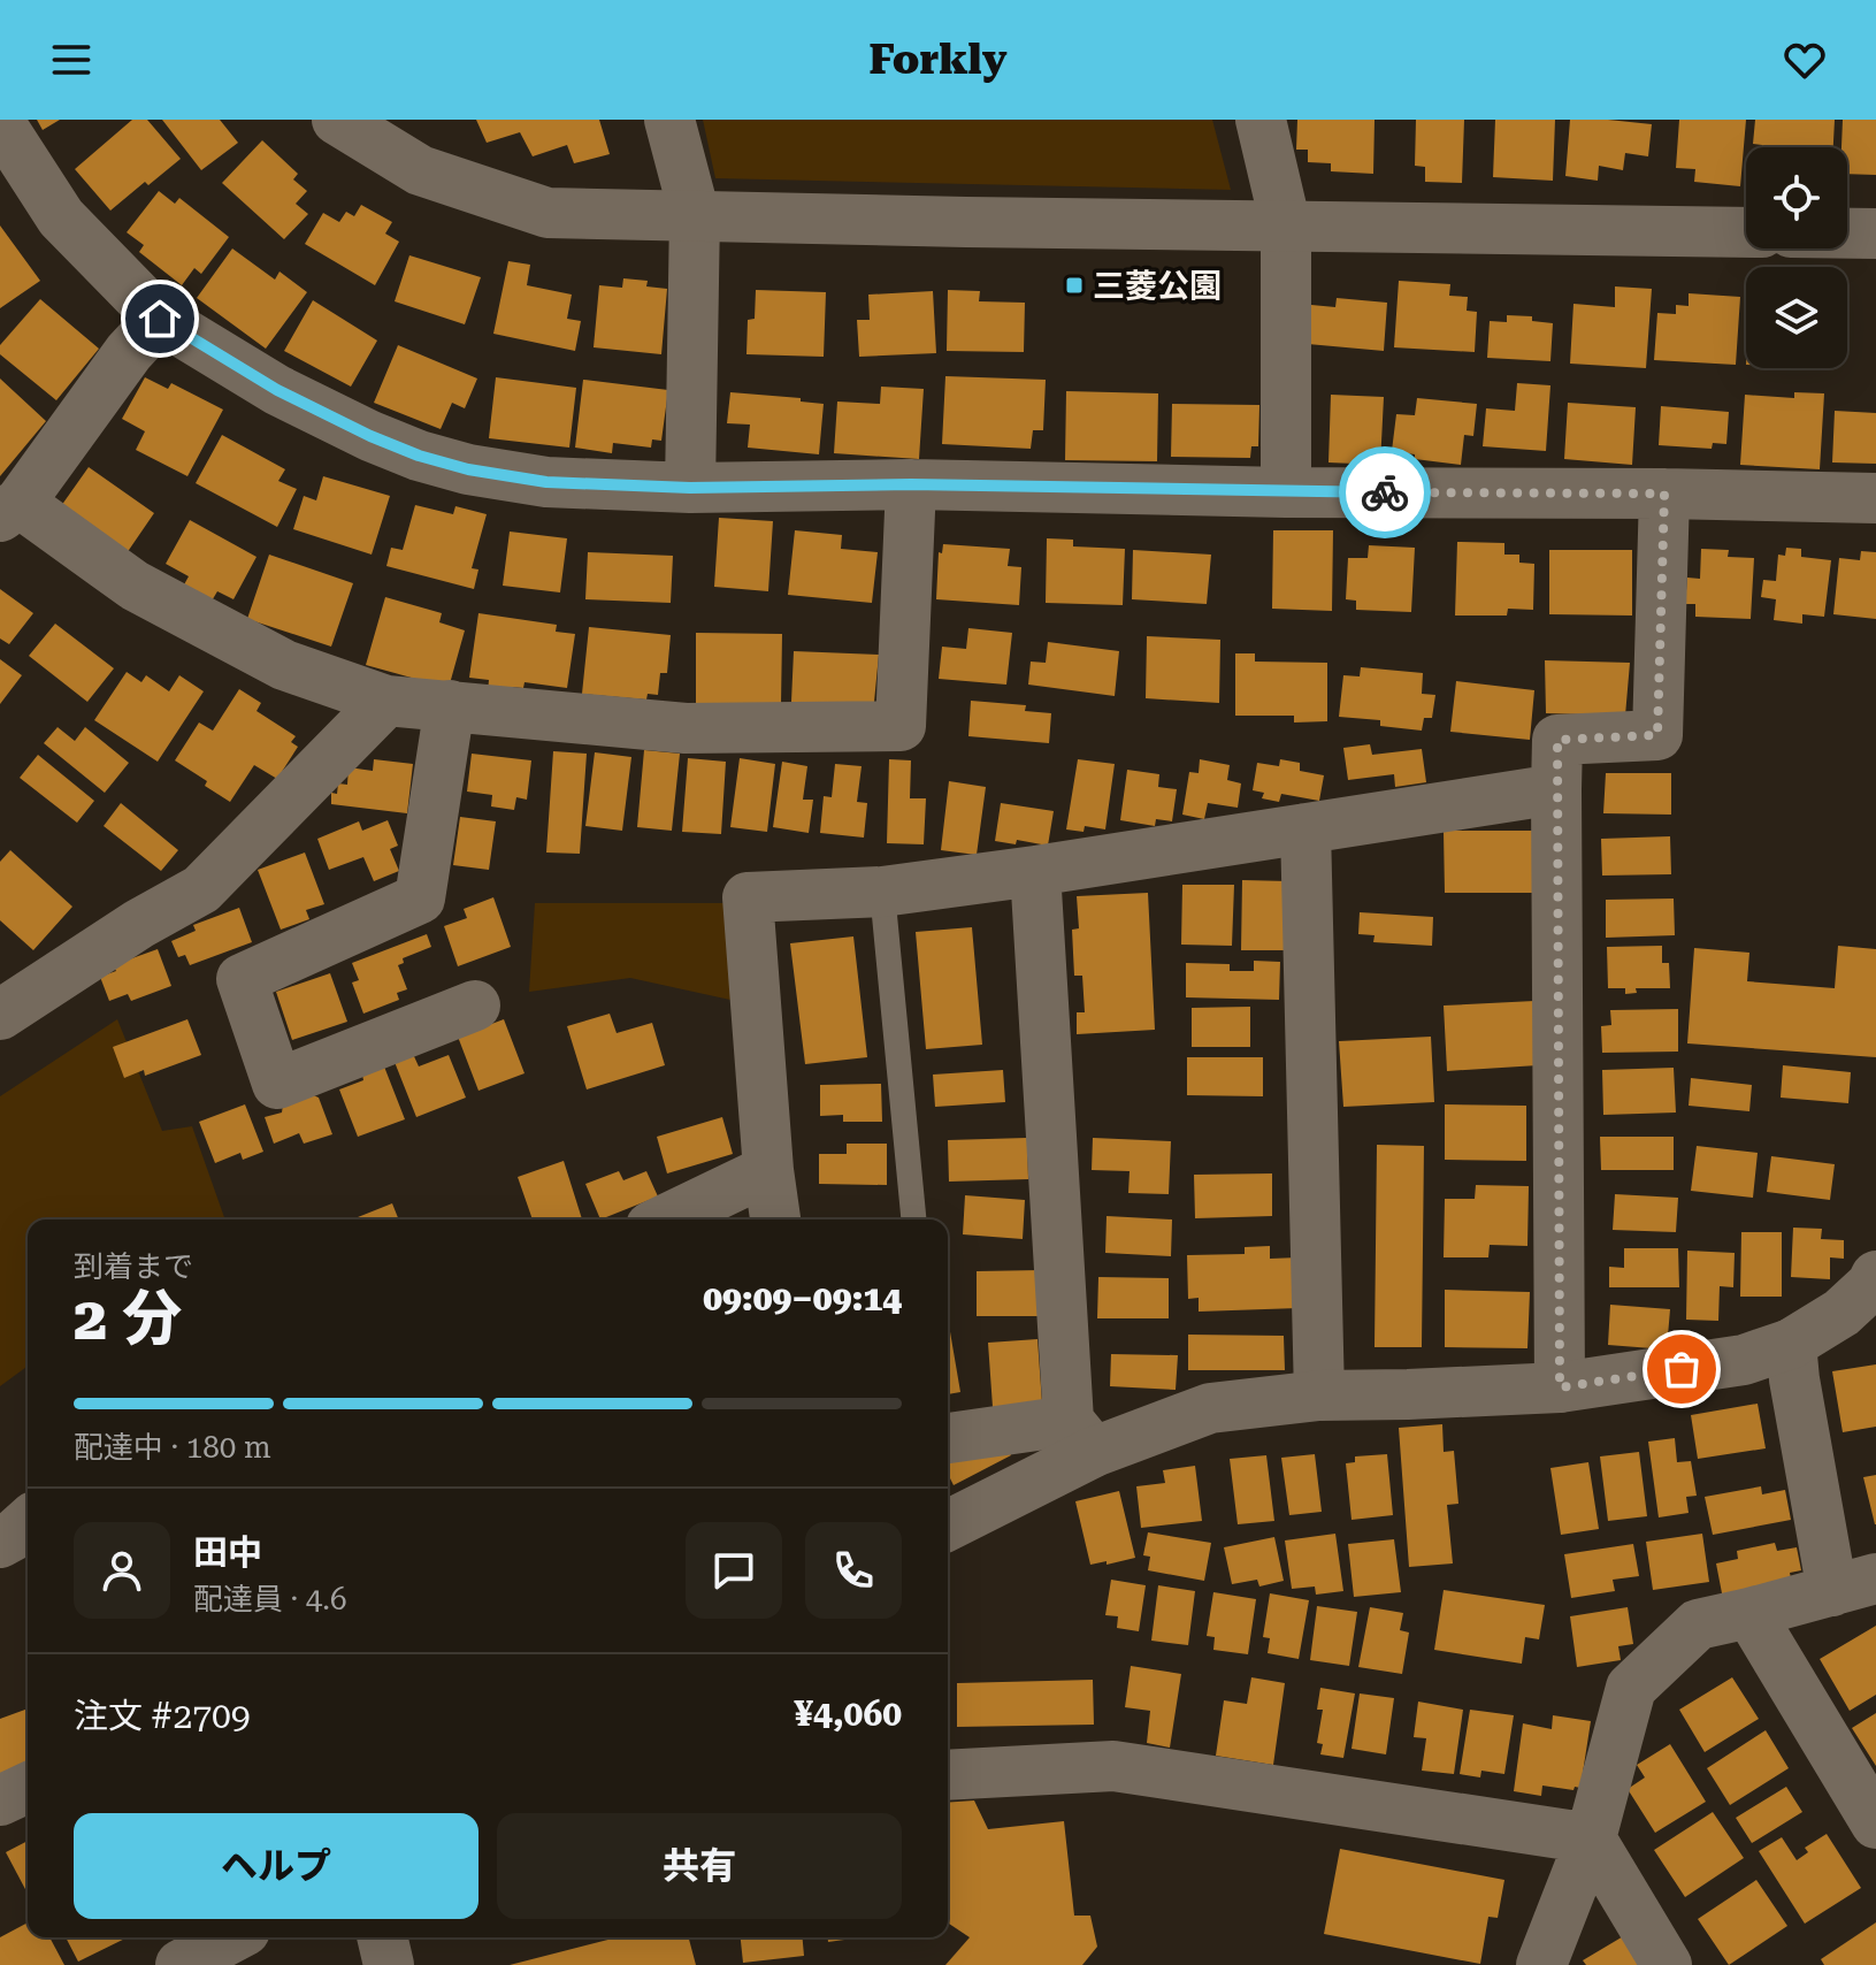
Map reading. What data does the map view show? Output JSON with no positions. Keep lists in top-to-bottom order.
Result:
{
  "places": {
    "transit": ["三菱公園"]
  },
  "page": {
    "header": "Forkly",
    "heading": ["2 分", "到着まで", "09:09–09:14"],
    "panel": [
      "田中",
      "配達員 · 4.6",
      "注文 #2709",
      "¥4,060"
    ],
    "bar": "配達中 · 180 m",
    "buttons": ["ヘルプ", "共有"]
  }
}
